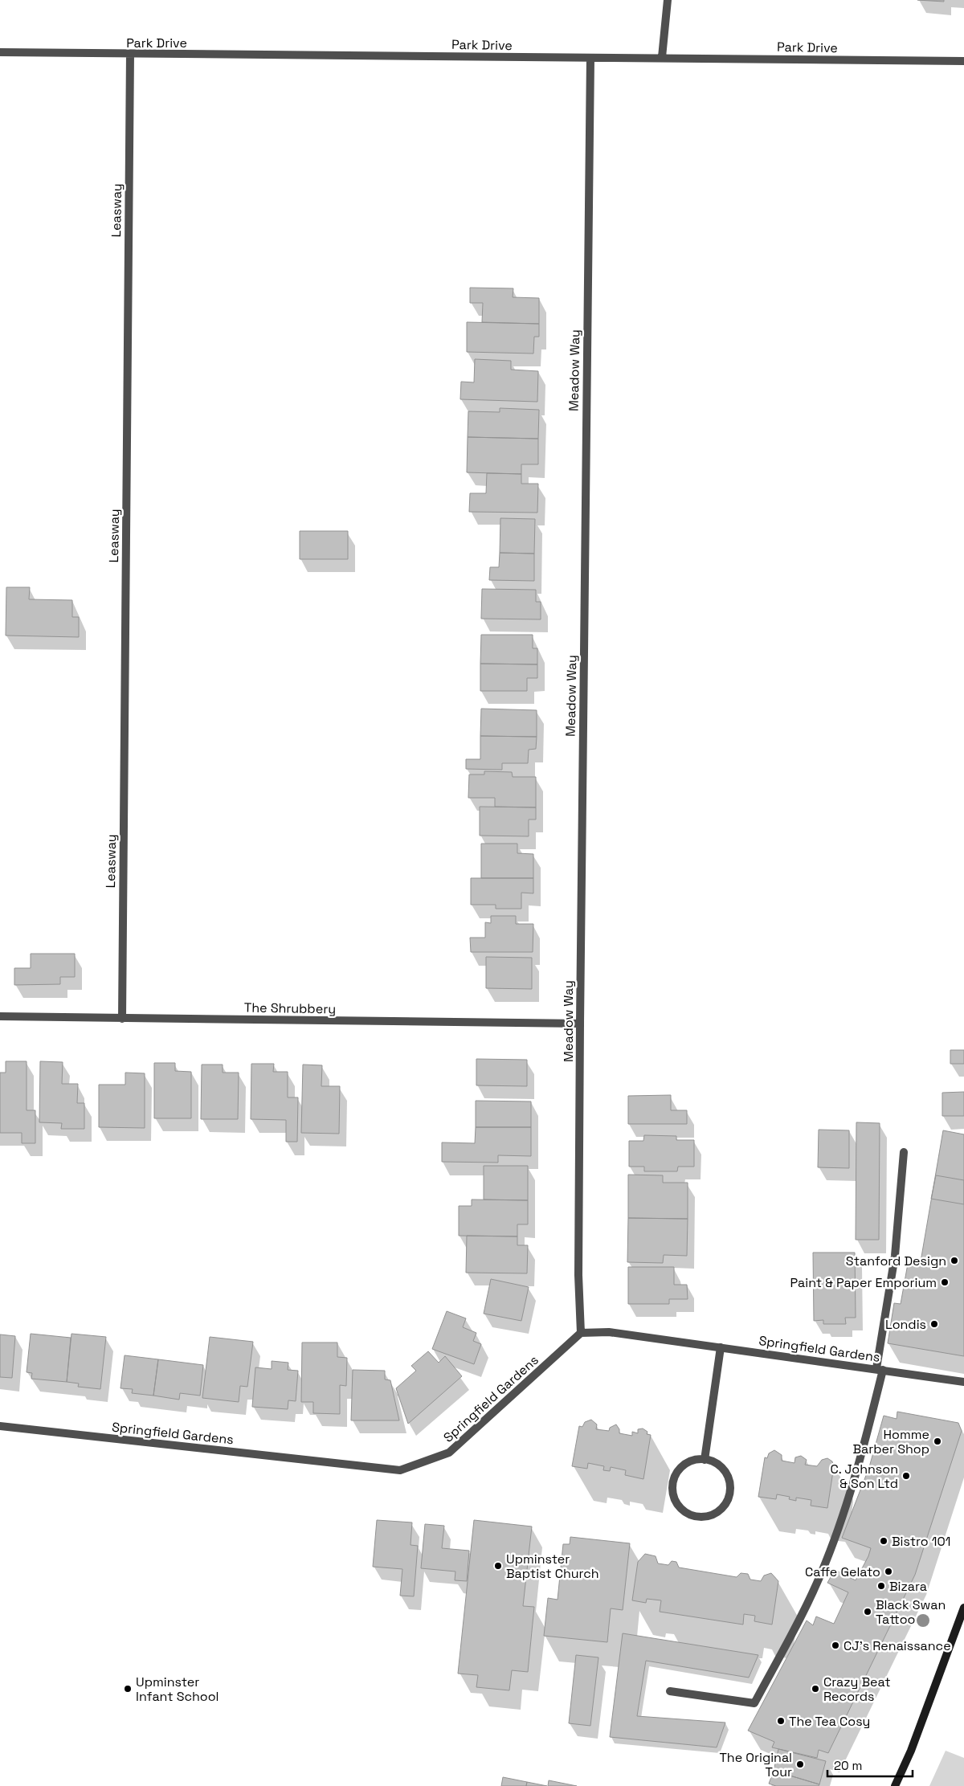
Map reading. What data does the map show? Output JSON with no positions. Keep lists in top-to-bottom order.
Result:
{
  "streets": {
    "street": [
      "Park Drive",
      "Leasway",
      "Meadow Way",
      "The Shrubbery",
      "Springfield Gardens"
    ]
  },
  "crossings": [
    ["Park Drive", "Leasway"],
    ["Park Drive", "Meadow Way"],
    ["Leasway", "The Shrubbery"],
    ["Meadow Way", "The Shrubbery"],
    ["Meadow Way", "Springfield Gardens"]
  ],
  "places": [
    "Stanford Design",
    "Paint & Paper Emporium",
    "Londis",
    "Homme Barber Shop",
    "C. Johnson & Son Ltd",
    "Bistro 101",
    "Upminster Baptist Church",
    "Caffe Gelato",
    "Bizara",
    "Black Swan Tattoo",
    "CJ's Renaissance",
    "Upminster Infant School",
    "Crazy Beat Records",
    "The Tea Cosy",
    "The Original Tour"
  ],
  "scale_bar": "20 m"
}
